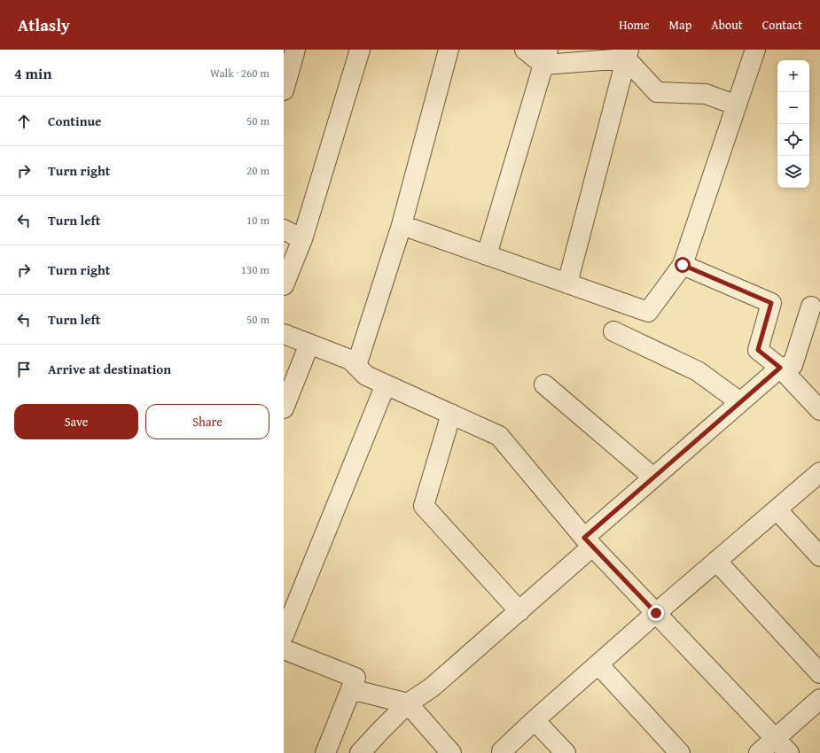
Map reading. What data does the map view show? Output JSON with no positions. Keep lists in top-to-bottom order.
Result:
{
  "page": {
    "header": "Atlasly",
    "nav": [
      "Home",
      "Map",
      "About",
      "Contact"
    ],
    "heading": ["4 min", "Walk · 260 m"],
    "map_buttons": ["+", "−"],
    "list": [
      ["Continue", "50 m"],
      ["Turn right", "20 m"],
      ["Turn left", "10 m"],
      ["Turn right", "130 m"],
      ["Turn left", "50 m"],
      "Arrive at destination"
    ],
    "buttons": ["Save", "Share"]
  }
}
